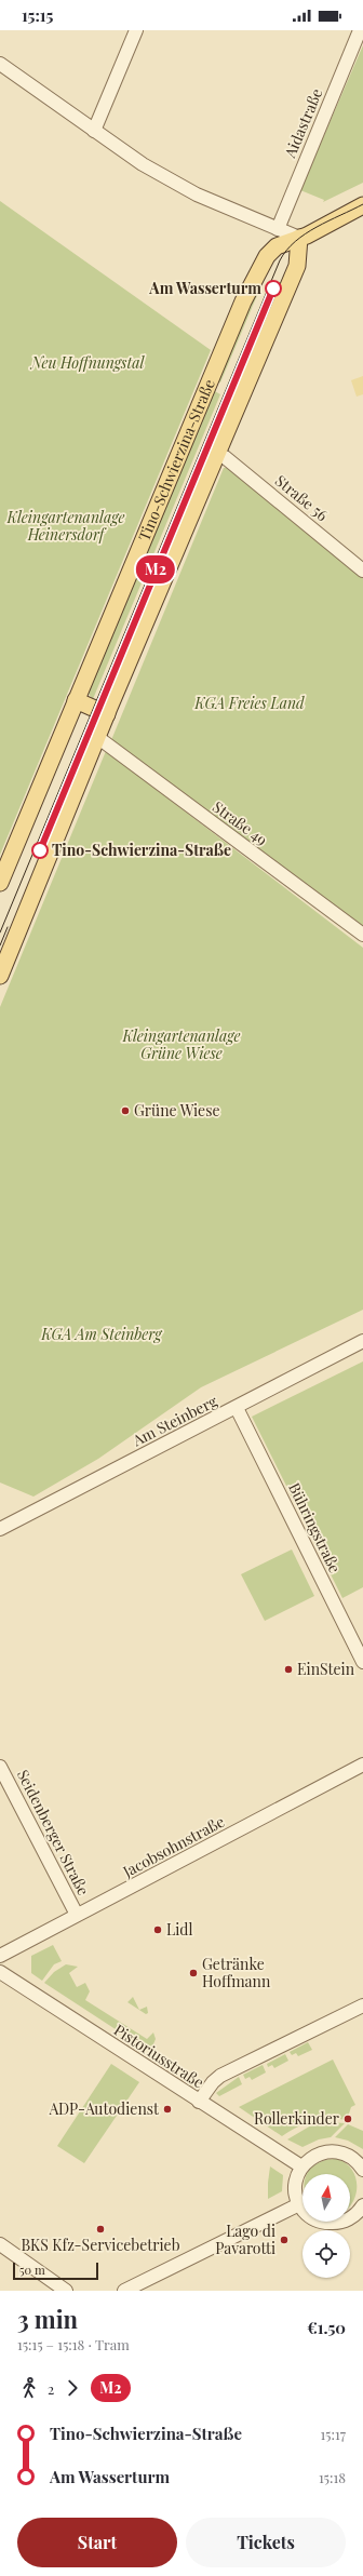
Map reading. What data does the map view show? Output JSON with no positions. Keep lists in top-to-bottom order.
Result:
{
  "streets": {
    "main road": ["Tino-Schwierzina-Straße"],
    "street": [
      "Aidastraße",
      "Straße 56",
      "Straße 49",
      "Am Steinberg",
      "Bühringstraße",
      "Seidenberger Straße",
      "Jacobsohnstraße",
      "Pistoriusstraße"
    ]
  },
  "crossings": [
    ["Am Steinberg", "Bühringstraße"],
    ["Seidenberger Straße", "Jacobsohnstraße"]
  ],
  "parks": [
    "Neu Hoffnungstal",
    "Kleingartenanlage Heinersdorf",
    "KGA Freies Land",
    "Kleingartenanlage Grüne Wiese",
    "KGA Am Steinberg"
  ],
  "places": [
    "Am Wasserturm",
    "Tino-Schwierzina-Straße",
    "Grüne Wiese",
    "EinStein",
    "Lidl",
    "Getränke Hoffmann",
    "ADP-Autodienst",
    "Rollerkinder",
    "BKS Kfz-Servicebetrieb",
    "Lago di Pavarotti"
  ],
  "lines": ["tram line M2"],
  "scale_bar": "50 m",
  "north": "top",
  "page": {
    "status": "15:15",
    "on_map": "M2",
    "scale": "50 m",
    "heading": ["3 min", "15:15 – 15:18 · Tram", "€1.50"],
    "legs": ["2", "M2"],
    "list": [
      {
        "name": "Tino-Schwierzina-Straße",
        "value": "15:17"
      },
      {
        "name": "Am Wasserturm",
        "value": "15:18"
      }
    ],
    "buttons": ["Start", "Tickets"]
  }
}
